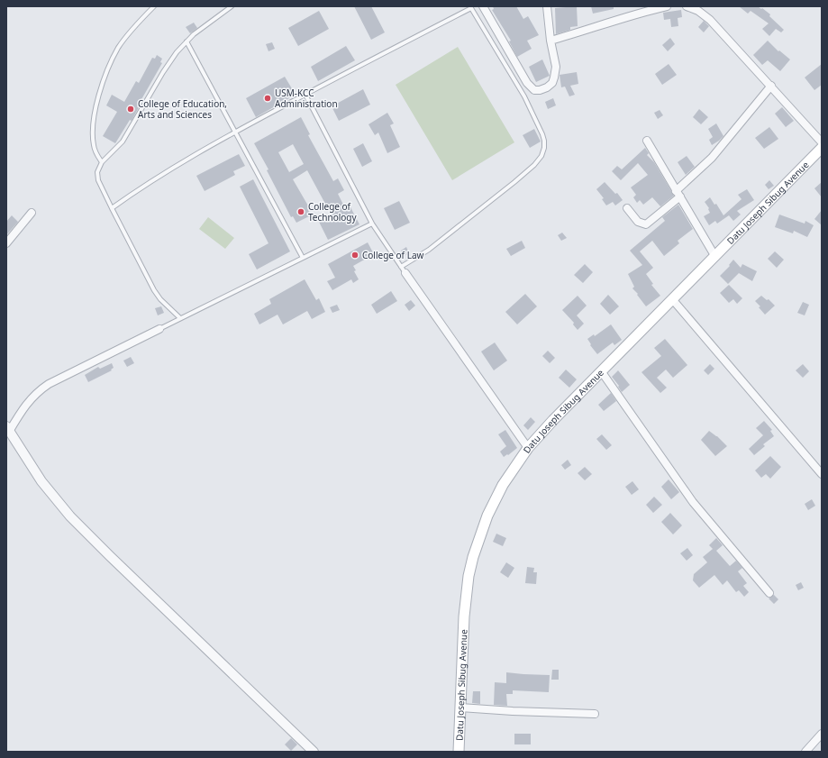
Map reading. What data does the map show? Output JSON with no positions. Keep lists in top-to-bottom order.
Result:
{
  "streets": {
    "main road": ["Datu Joseph Sibug Avenue"]
  },
  "places": [
    "USM-KCC Administration",
    "College of Education, Arts and Sciences",
    "College of Technology",
    "College of Law"
  ]
}
